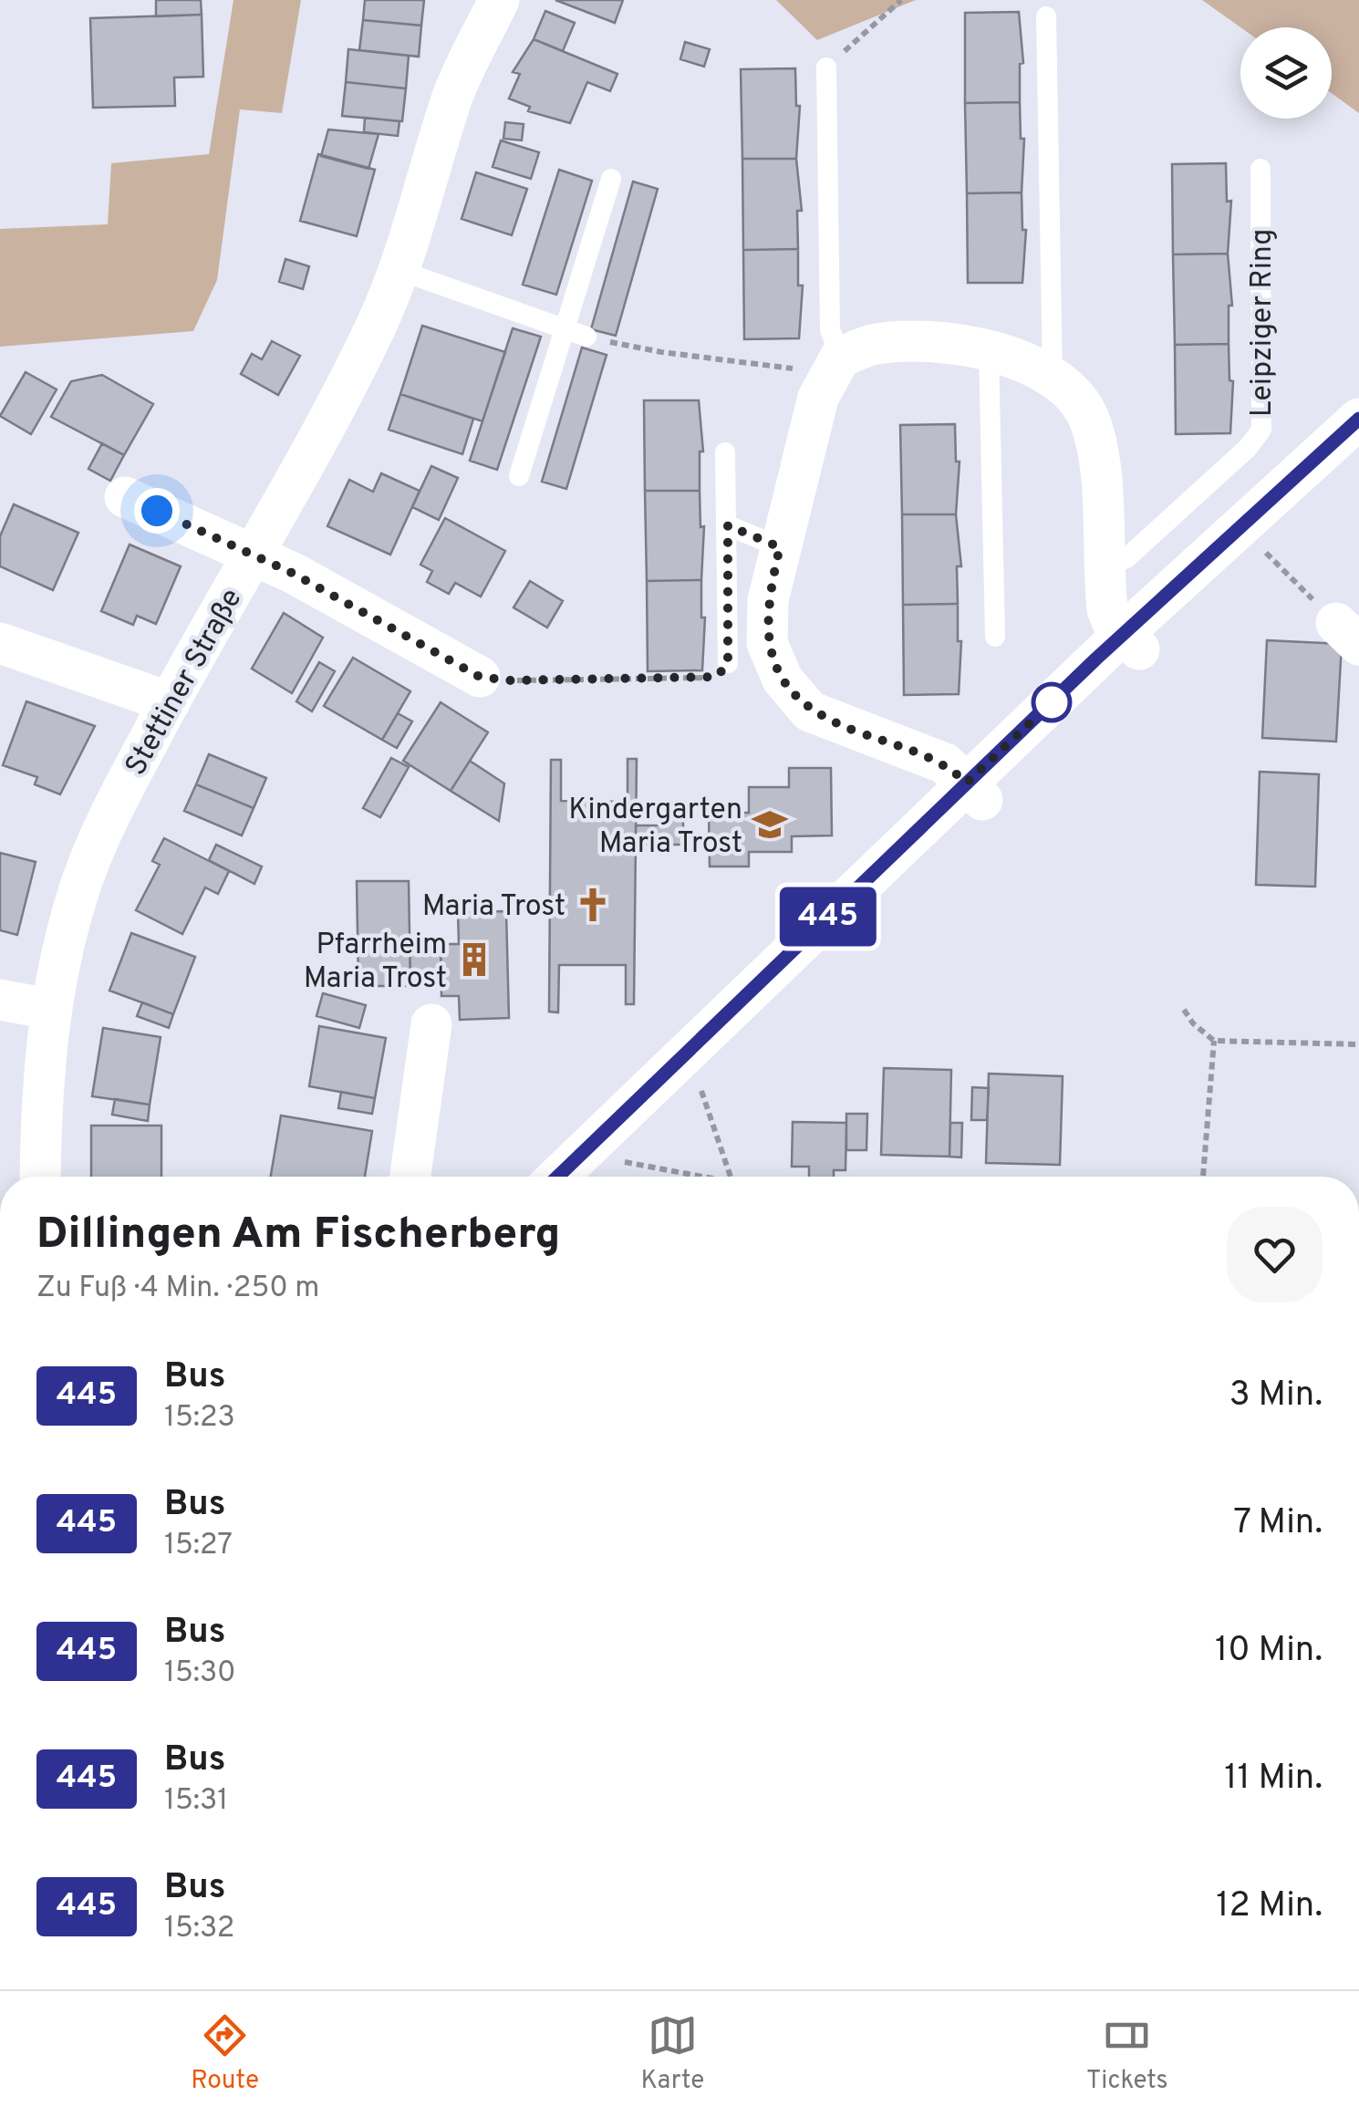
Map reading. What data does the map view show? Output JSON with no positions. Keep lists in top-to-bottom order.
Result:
{
  "streets": {
    "street": ["Stettiner Straße"],
    "lane": ["Leipziger Ring"]
  },
  "places": {
    "school or university": ["Kindergarten Maria Trost"],
    "church": ["Maria Trost"],
    "building": ["Pfarrheim Maria Trost"]
  },
  "lines": ["bus line 445"],
  "page": {
    "on_map": "445",
    "heading": ["Dillingen Am Fischerberg", "Zu Fuß · 4 Min. · 250 m"],
    "list": [
      {
        "mark": "445",
        "name": "Bus",
        "note": "15:23",
        "value": "3 Min."
      },
      {
        "mark": "445",
        "name": "Bus",
        "note": "15:27",
        "value": "7 Min."
      },
      {
        "mark": "445",
        "name": "Bus",
        "note": "15:30",
        "value": "10 Min."
      },
      {
        "mark": "445",
        "name": "Bus",
        "note": "15:31",
        "value": "11 Min."
      },
      {
        "mark": "445",
        "name": "Bus",
        "note": "15:32",
        "value": "12 Min."
      }
    ],
    "tabs": ["Route", "Karte", "Tickets"]
  }
}
